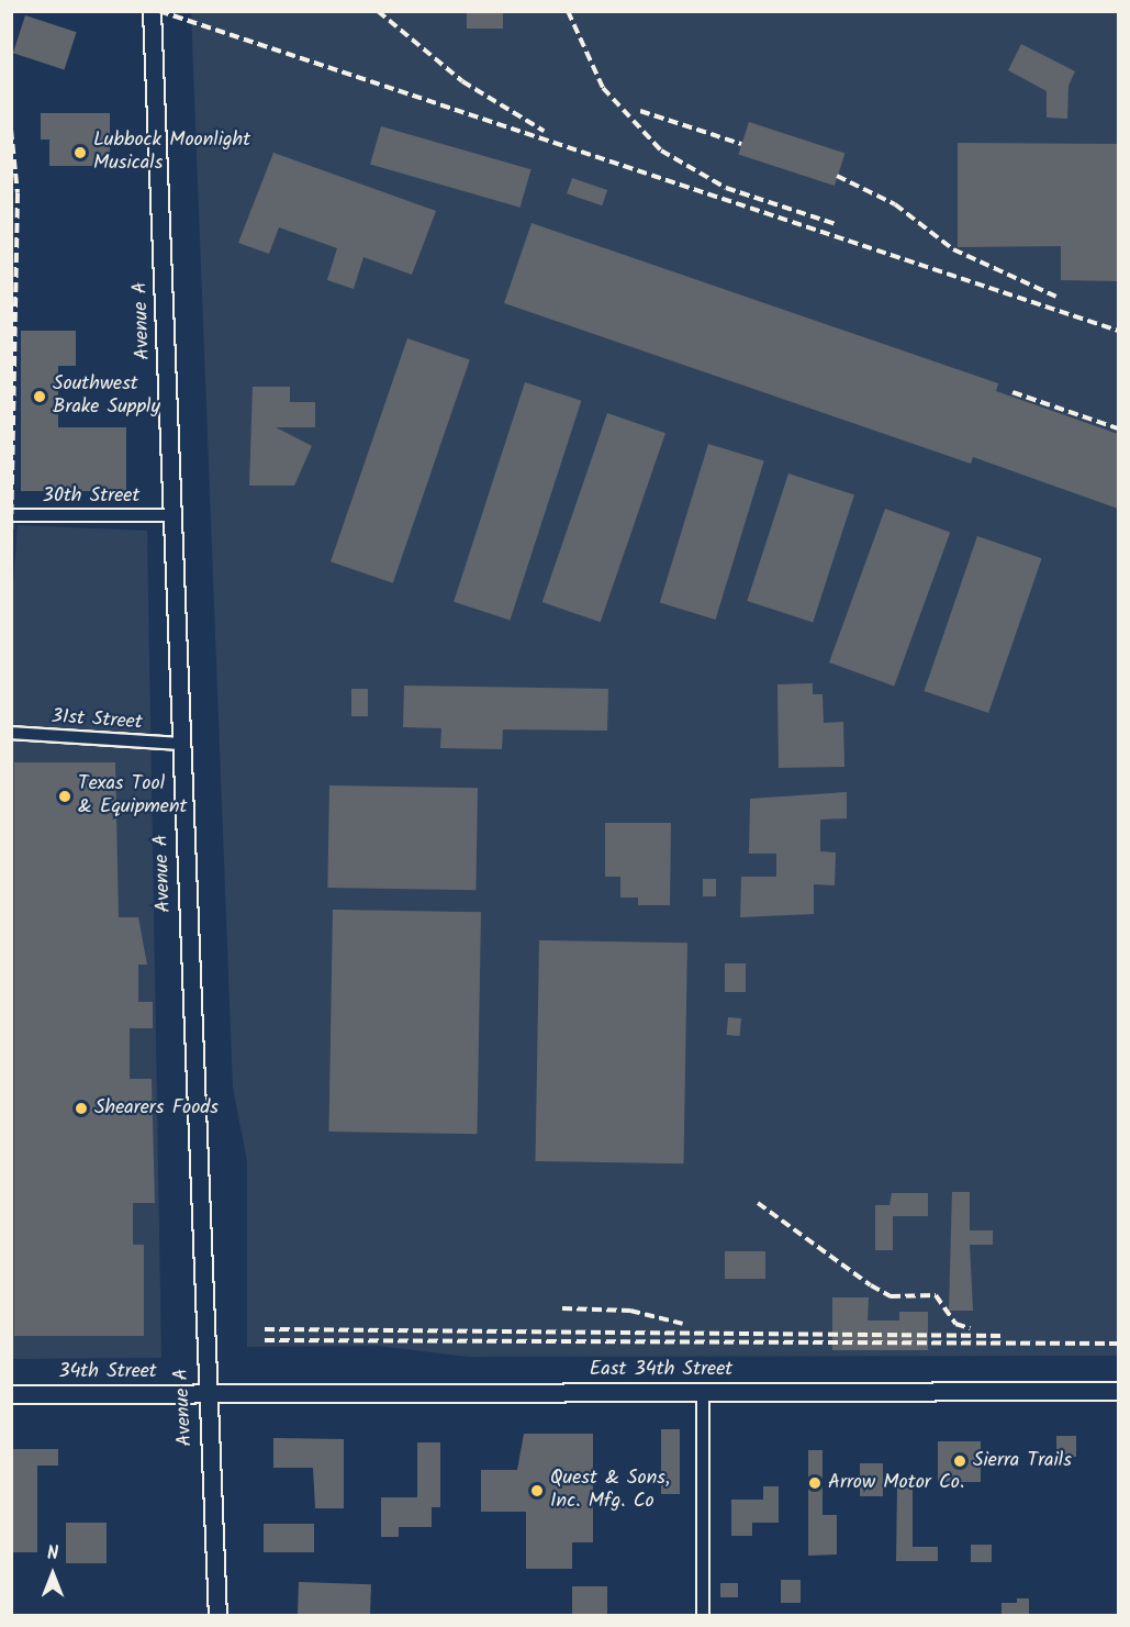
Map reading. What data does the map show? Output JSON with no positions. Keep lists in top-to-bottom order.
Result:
{
  "streets": {
    "main road": ["Avenue A", "East 34th Street", "34th Street"],
    "street": ["30th Street", "31st Street"]
  },
  "crossings": [
    ["Avenue A", "30th Street"],
    ["Avenue A", "31st Street"],
    ["Avenue A", "East 34th Street"],
    ["Avenue A", "34th Street"],
    ["East 34th Street", "34th Street"]
  ],
  "places": [
    "Lubbock Moonlight Musicals",
    "Southwest Brake Supply",
    "Texas Tool & Equipment",
    "Shearers Foods",
    "Sierra Trails",
    "Arrow Motor Co.",
    "Quest & Sons, Inc. Mfg. Co"
  ],
  "north": "top"
}
